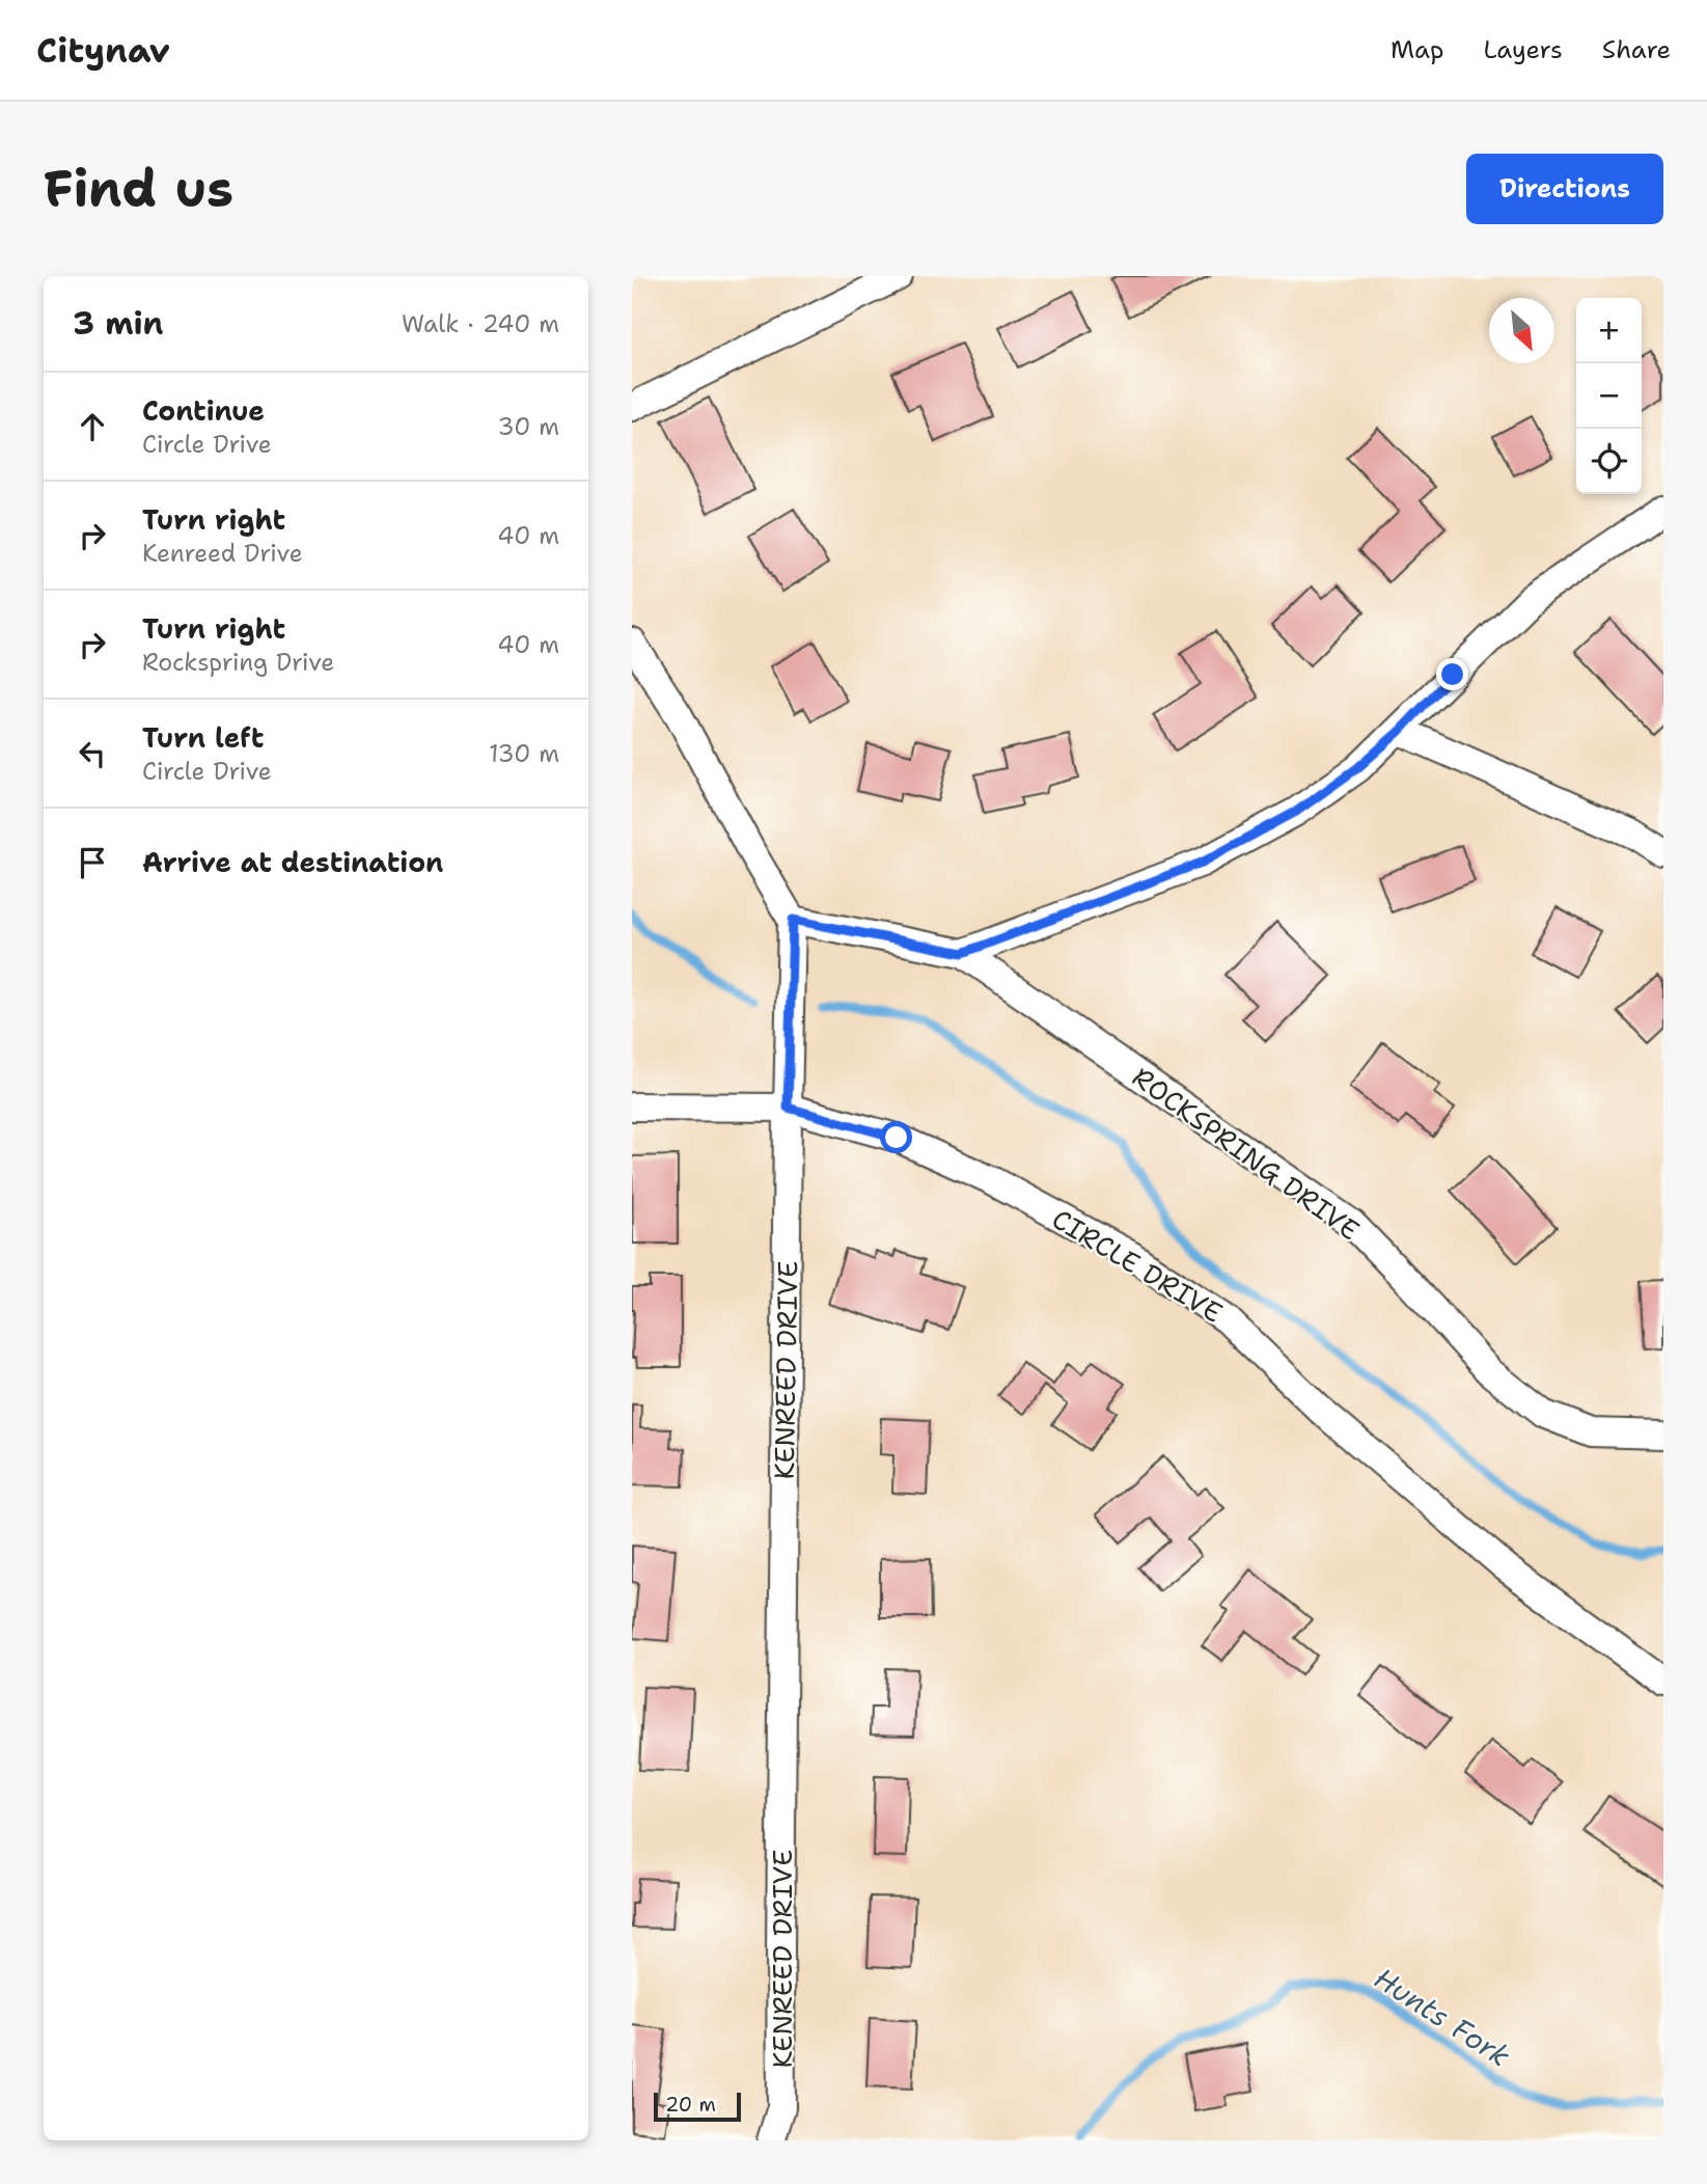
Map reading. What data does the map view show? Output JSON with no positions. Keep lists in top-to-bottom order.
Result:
{
  "streets": {
    "street": ["ROCKSPRING DRIVE", "CIRCLE DRIVE", "KENREED DRIVE"]
  },
  "crossings": [
    ["ROCKSPRING DRIVE", "KENREED DRIVE"],
    ["CIRCLE DRIVE", "KENREED DRIVE"]
  ],
  "water": ["Hunts Fork"],
  "scale_bar": "20 m",
  "north": "bottom right",
  "page": {
    "header": "Citynav",
    "nav": ["Map", "Layers", "Share"],
    "buttons": "Directions",
    "title": "Find us",
    "heading": ["3 min", "Walk · 240 m"],
    "map_buttons": ["+", "−"],
    "list": [
      ["Continue", "Circle Drive", "30 m"],
      ["Turn right", "Kenreed Drive", "40 m"],
      ["Turn right", "Rockspring Drive", "40 m"],
      ["Turn left", "Circle Drive", "130 m"],
      "Arrive at destination"
    ],
    "scale": "20 m"
  }
}
